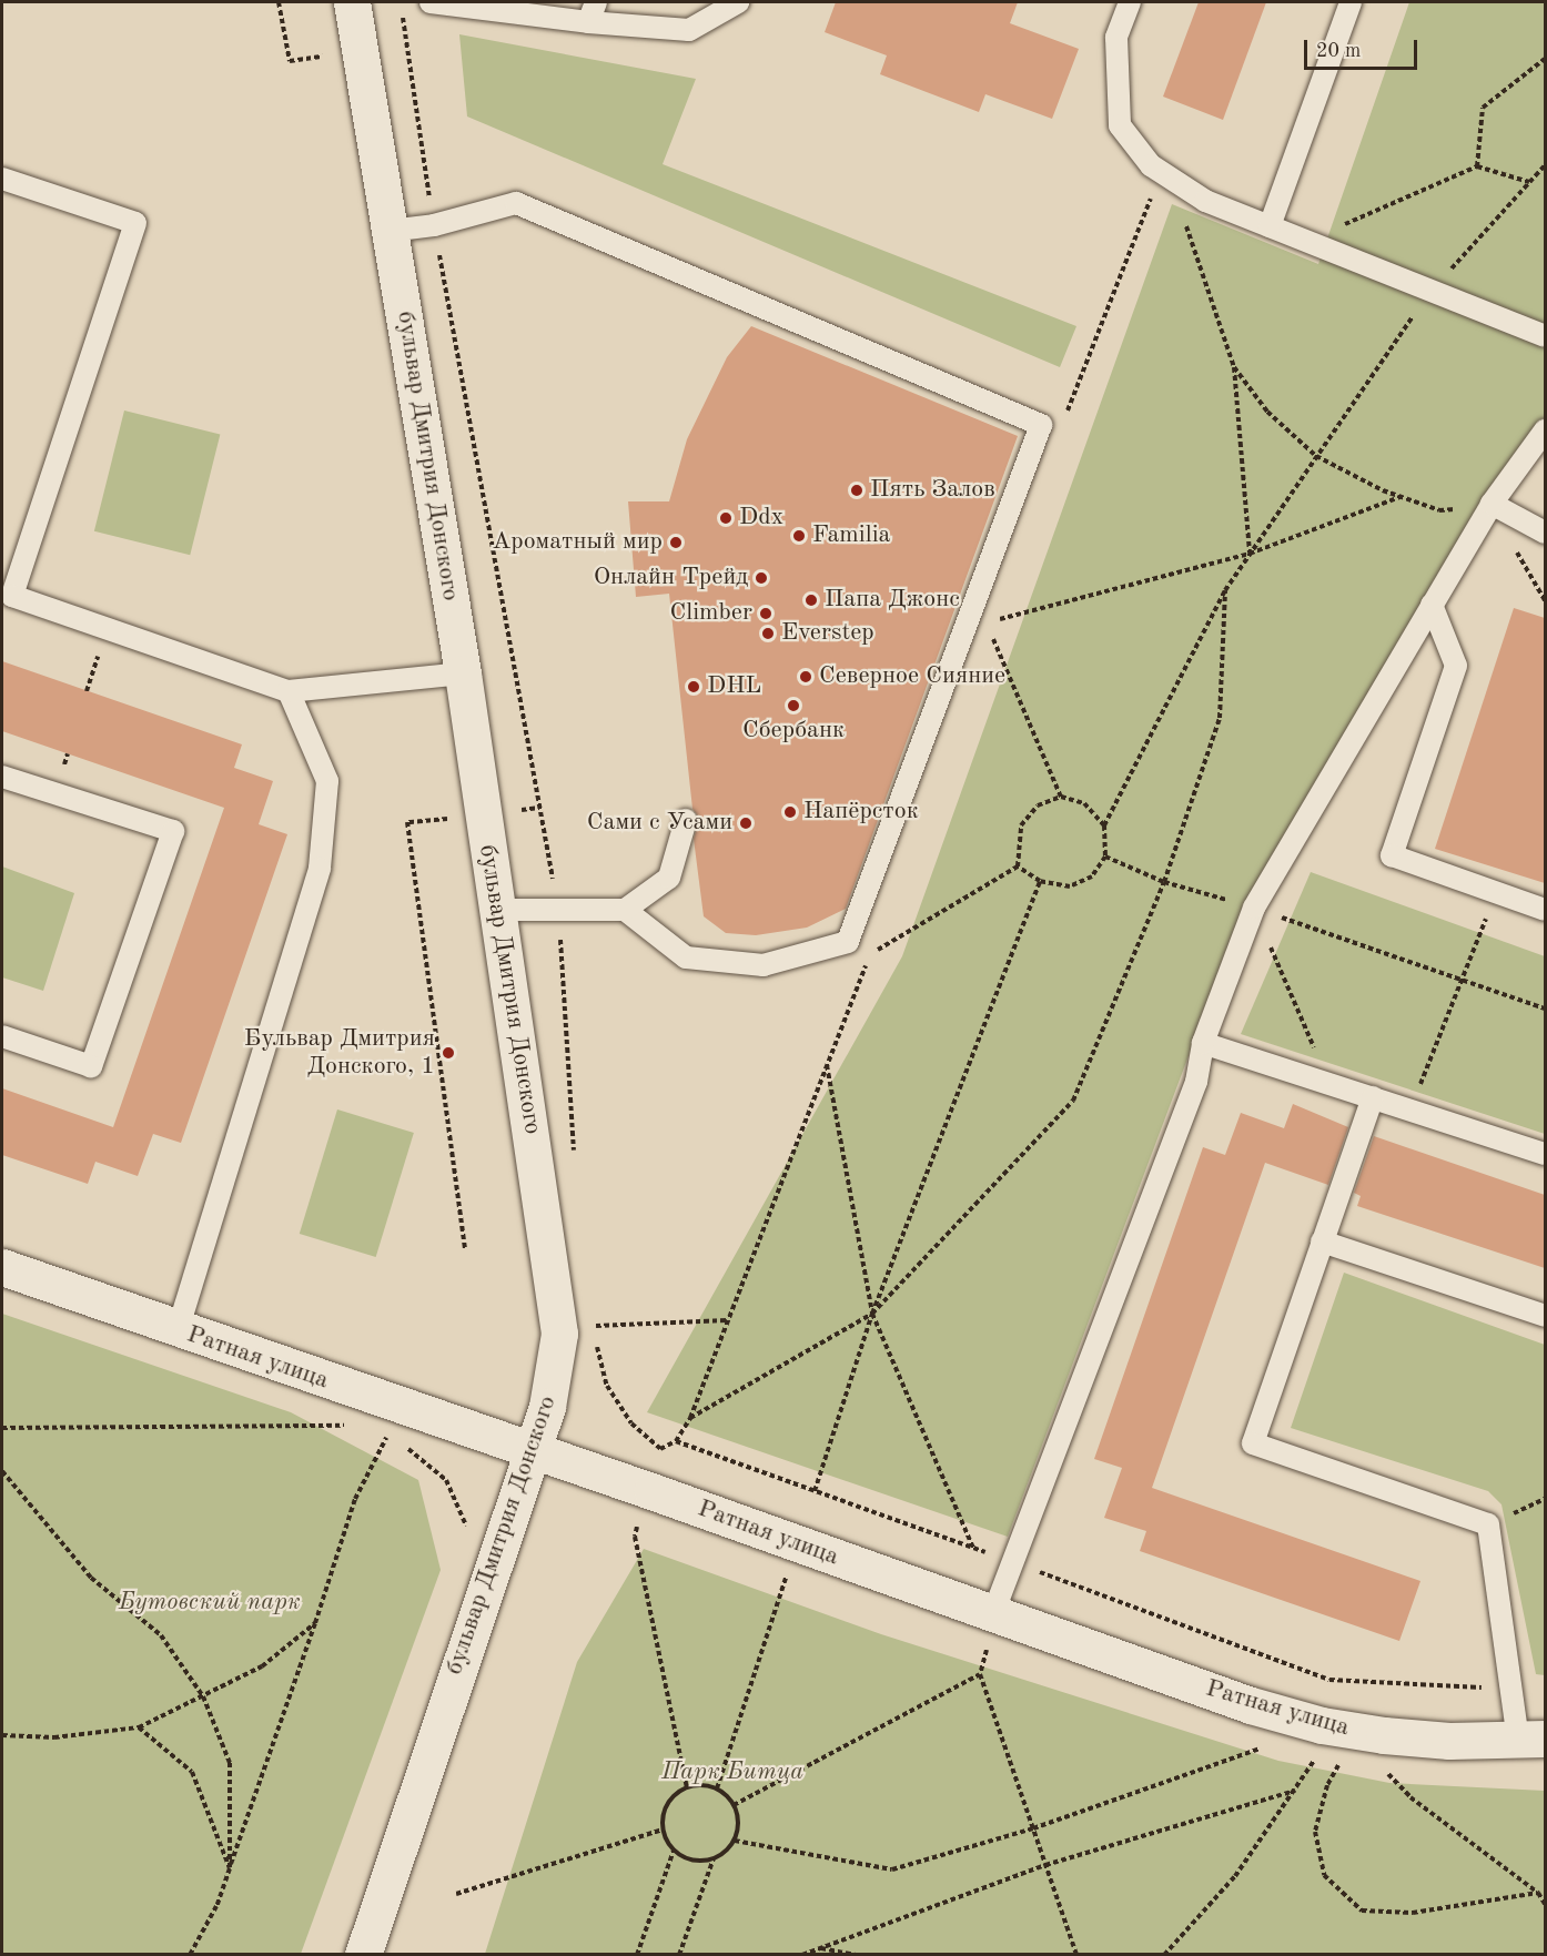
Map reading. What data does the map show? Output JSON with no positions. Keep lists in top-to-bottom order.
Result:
{
  "streets": {
    "street": ["бульвар Дмитрия Донского", "Ратная улица"]
  },
  "crossings": [
    ["бульвар Дмитрия Донского", "Ратная улица"]
  ],
  "parks": ["Бутовский парк", "Парк Битца"],
  "places": [
    "Пять Залов",
    "Ddx",
    "Familia",
    "Ароматный мир",
    "Онлайн Трейд",
    "Папа Джонс",
    "Climber",
    "Everstep",
    "Северное Сияние",
    "DHL",
    "Сбербанк",
    "Напёрсток",
    "Сами с Усами",
    "Бульвар Дмитрия Донского, 1"
  ],
  "scale_bar": "20 m"
}
